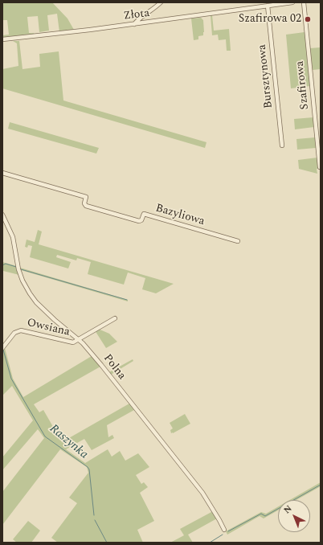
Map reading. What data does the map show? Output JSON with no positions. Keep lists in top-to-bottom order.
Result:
{
  "streets": {
    "street": [
      "Złota",
      "Bursztynowa",
      "Szafirowa",
      "Bazyliowa",
      "Owsiana",
      "Polna"
    ]
  },
  "crossings": [
    ["Złota", "Bursztynowa"],
    ["Owsiana", "Polna"]
  ],
  "water": ["Raszynka"],
  "places": ["Szafirowa 02"],
  "north": "top left"
}
